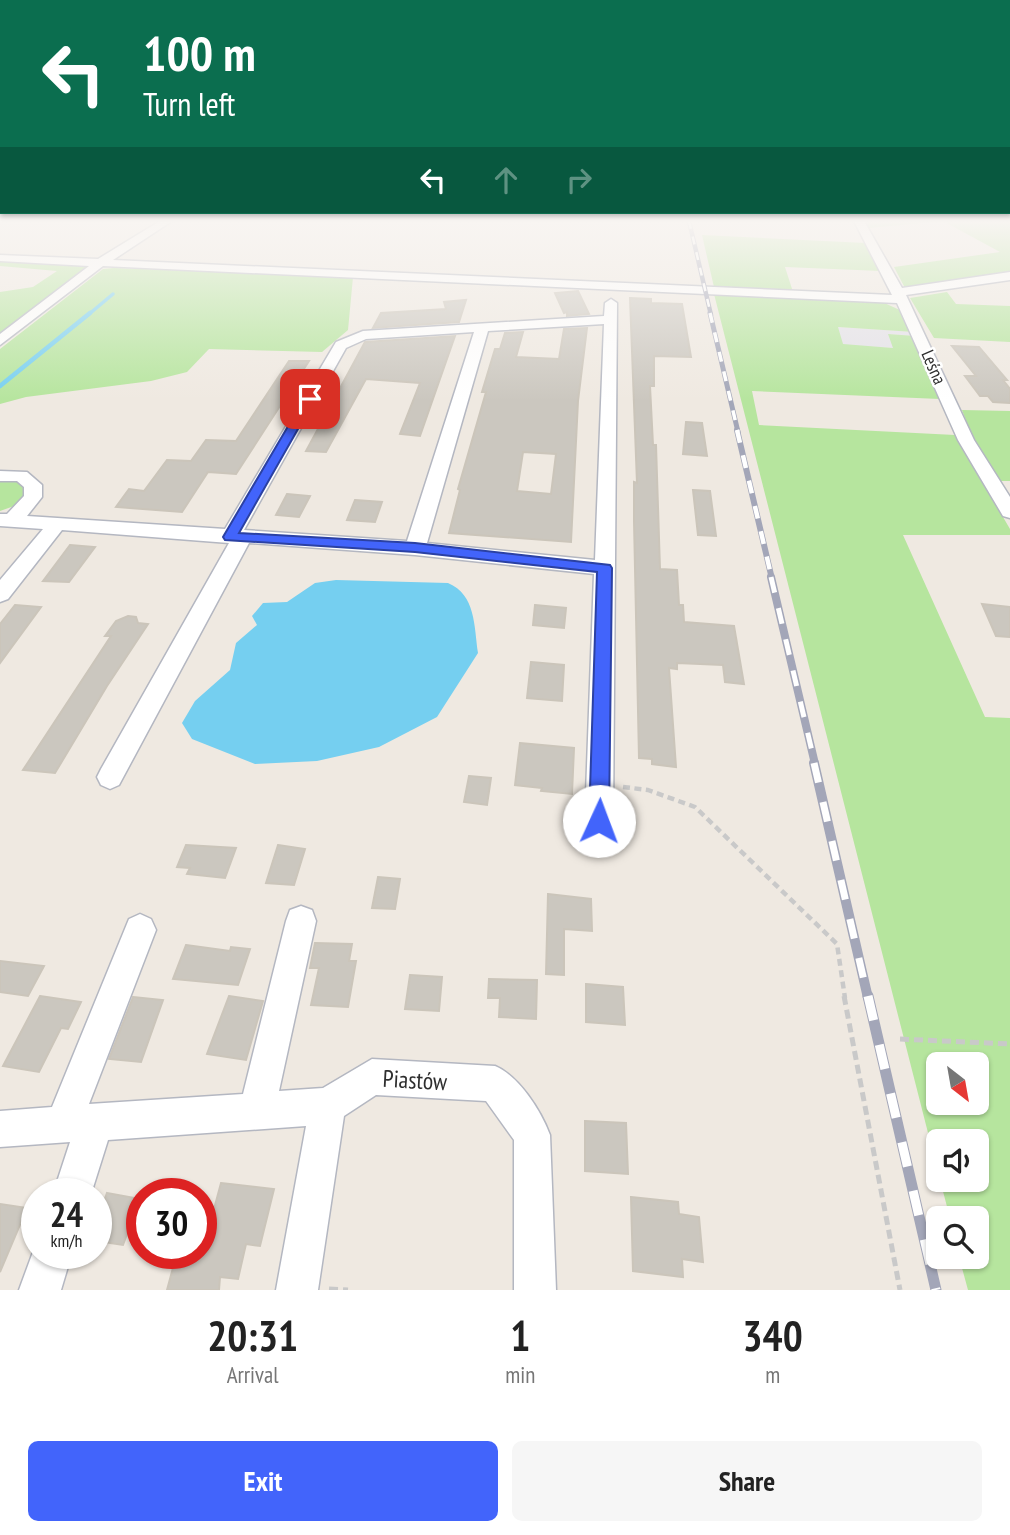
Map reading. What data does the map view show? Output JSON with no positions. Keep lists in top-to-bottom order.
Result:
{
  "streets": {
    "street": ["Leśna", "Piastów"]
  },
  "north": "bottom right",
  "page": {
    "turn": ["100 m", "Turn left"],
    "speed": "24 km/h",
    "limit": "30",
    "eta": [
      "20:31",
      "Arrival",
      "1",
      "min",
      "340",
      "m"
    ],
    "buttons": ["Exit", "Share"]
  }
}
